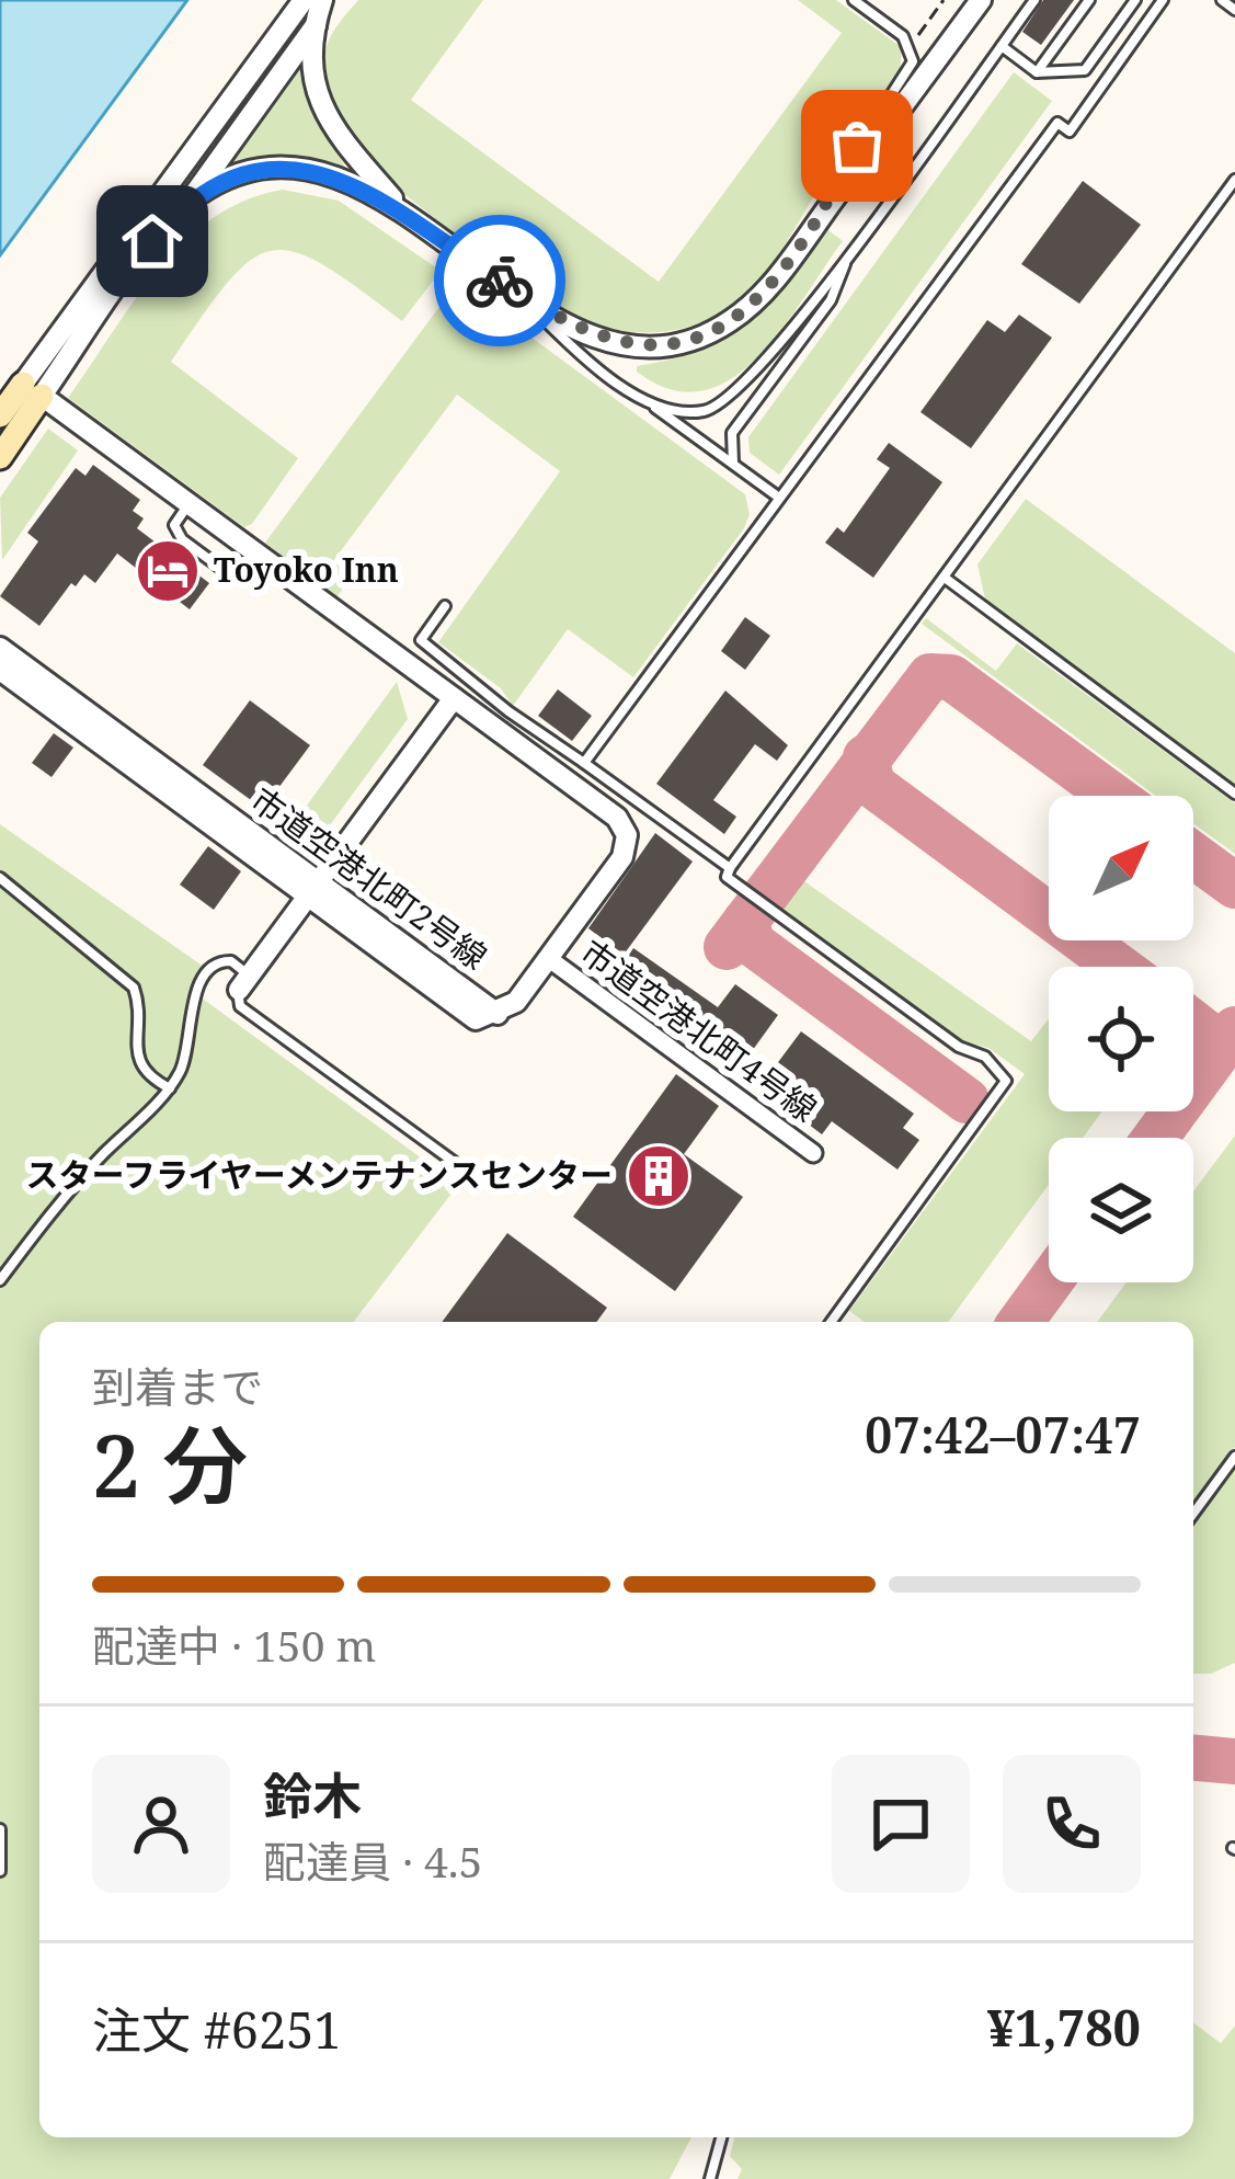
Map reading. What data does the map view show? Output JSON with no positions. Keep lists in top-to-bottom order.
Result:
{
  "streets": {
    "street": ["市道空港北町2号線", "市道空港北町4号線"]
  },
  "crossings": [
    ["市道空港北町2号線", "市道空港北町4号線"]
  ],
  "places": {
    "hotel": ["Toyoko Inn"],
    "building": ["スターフライヤーメンテナンスセンター"]
  },
  "north": "top right",
  "page": {
    "heading": ["2 分", "到着まで", "07:42–07:47"],
    "panel": [
      "鈴木",
      "配達員 · 4.5",
      "注文 #6251",
      "¥1,780"
    ],
    "bar": "配達中 · 150 m"
  }
}
